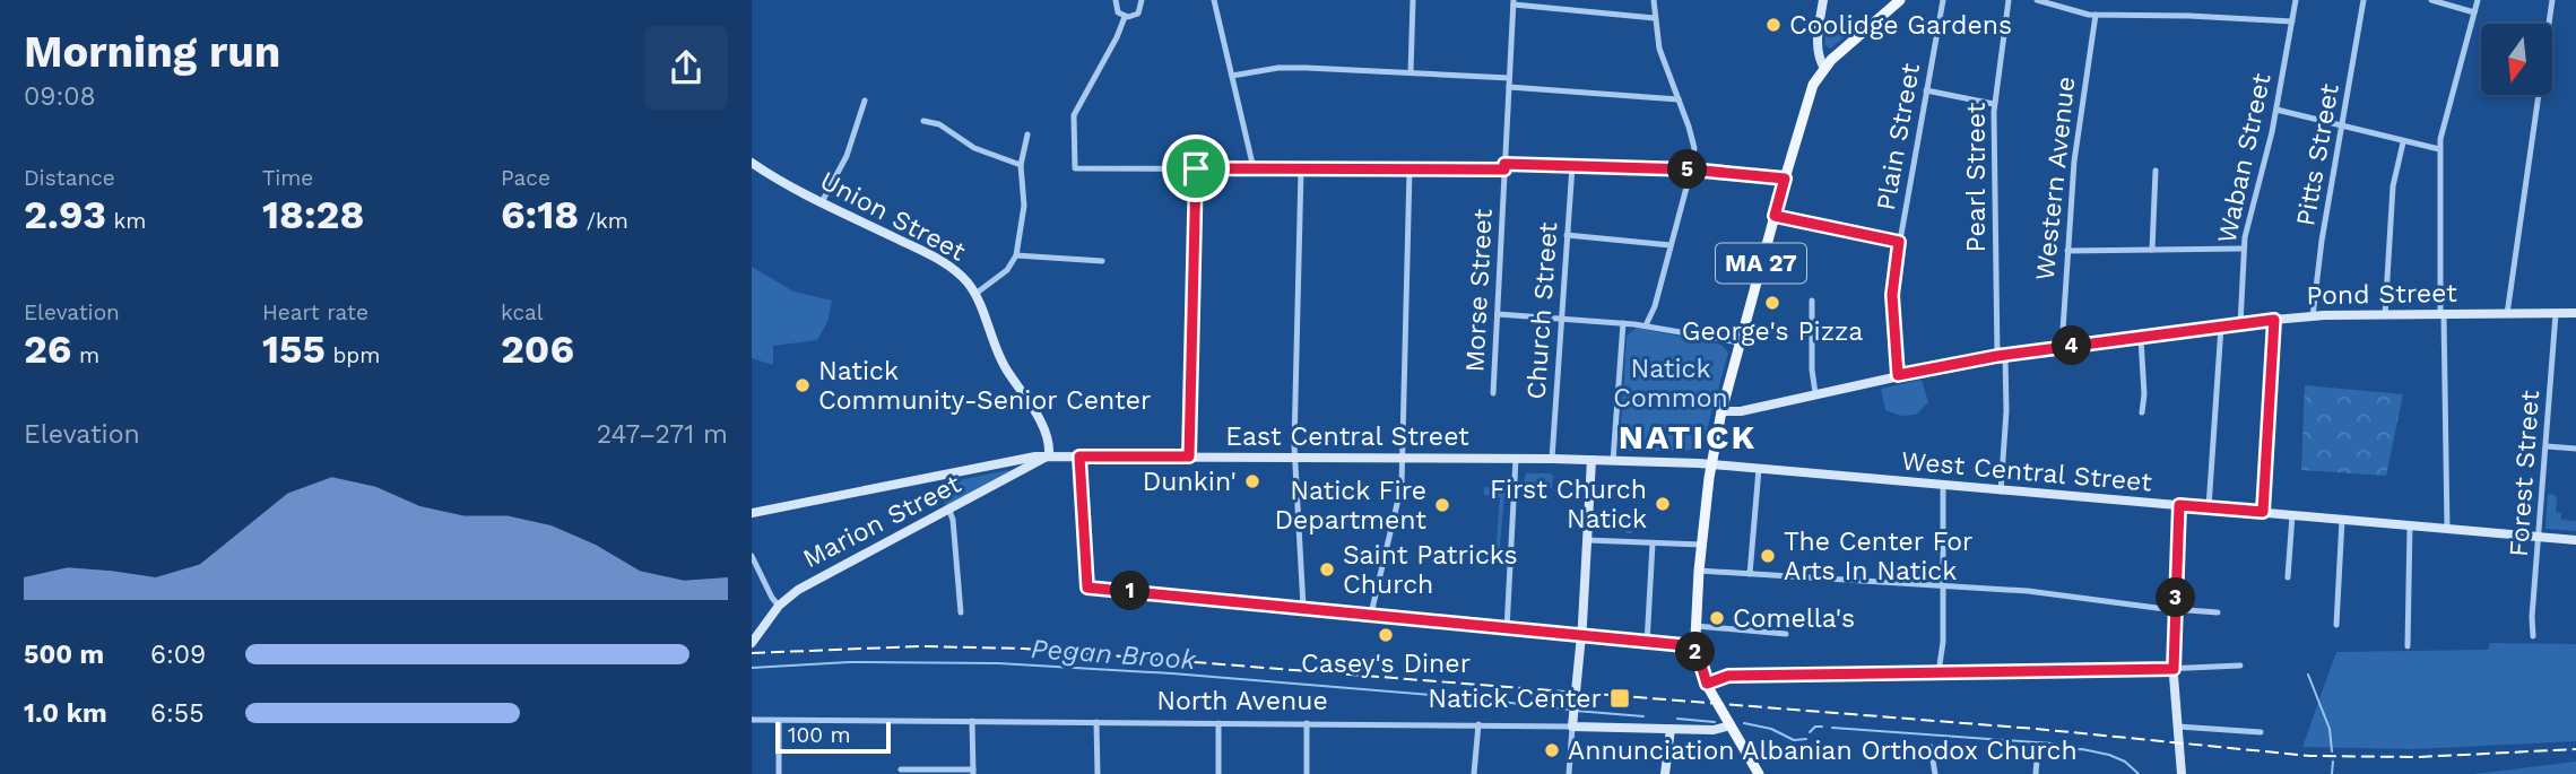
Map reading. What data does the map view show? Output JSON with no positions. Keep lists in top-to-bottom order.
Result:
{
  "streets": {
    "main road": ["MA 27"],
    "street": [
      "Plain Street",
      "Pitts Street",
      "Waban Street",
      "Pearl Street",
      "Western Avenue",
      "Union Street",
      "Morse Street",
      "Pond Street",
      "Church Street",
      "East Central Street",
      "West Central Street",
      "Forest Street",
      "Marion Street",
      "North Avenue"
    ]
  },
  "crossings": [
    ["Plain Street", "Pond Street"],
    ["Pitts Street", "Pond Street"],
    ["Waban Street", "Pond Street"],
    ["Pearl Street", "Pond Street"],
    ["Pearl Street", "West Central Street"],
    ["Western Avenue", "Pond Street"],
    ["Union Street", "East Central Street"],
    ["Union Street", "Marion Street"],
    ["MA 27", "Pond Street"],
    ["MA 27", "East Central Street"],
    ["MA 27", "West Central Street"],
    ["MA 27", "North Avenue"],
    ["Pond Street", "Forest Street"],
    ["Church Street", "East Central Street"],
    ["East Central Street", "West Central Street"],
    ["East Central Street", "Marion Street"],
    ["West Central Street", "Forest Street"]
  ],
  "districts": ["NATICK"],
  "water": ["Pegan Brook"],
  "parks": ["Natick Common"],
  "places": {
    "other": [
      "Coolidge Gardens",
      "George's Pizza",
      "Natick Community-Senior Center",
      "Dunkin'",
      "First Church Natick",
      "Natick Fire Department",
      "The Center For Arts In Natick",
      "Saint Patricks Church",
      "Comella's",
      "Casey's Diner",
      "Annunciation Albanian Orthodox Church"
    ],
    "transit": ["Natick Center"]
  },
  "scale_bar": "100 m",
  "north": "bottom",
  "page": {
    "heading": ["Morning run", "09:08"],
    "stats": [
      ["Distance", "2.93 km"],
      ["Time", "18:28"],
      ["Pace", "6:18 /km"],
      ["Elevation", "26 m"],
      ["Heart rate", "155 bpm"],
      ["kcal", "206"]
    ],
    "pins": [
      "5",
      "4",
      "1",
      "3",
      "2"
    ],
    "chart": ["Elevation", "247–271 m"],
    "list": [
      {
        "name": "500 m",
        "note": "6:09"
      },
      {
        "name": "1.0 km",
        "note": "6:55"
      }
    ],
    "scale": "100 m"
  }
}
